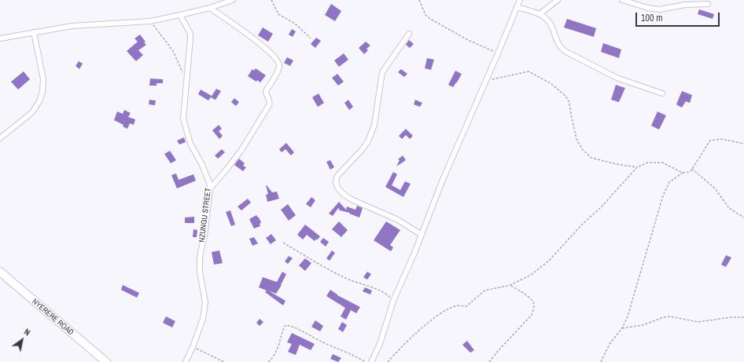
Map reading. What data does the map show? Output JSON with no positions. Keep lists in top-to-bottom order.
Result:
{
  "streets": {
    "main road": ["NYERERE ROAD"],
    "street": ["NZUNGU STREET"]
  },
  "scale_bar": "100 m",
  "north": "top right"
}
